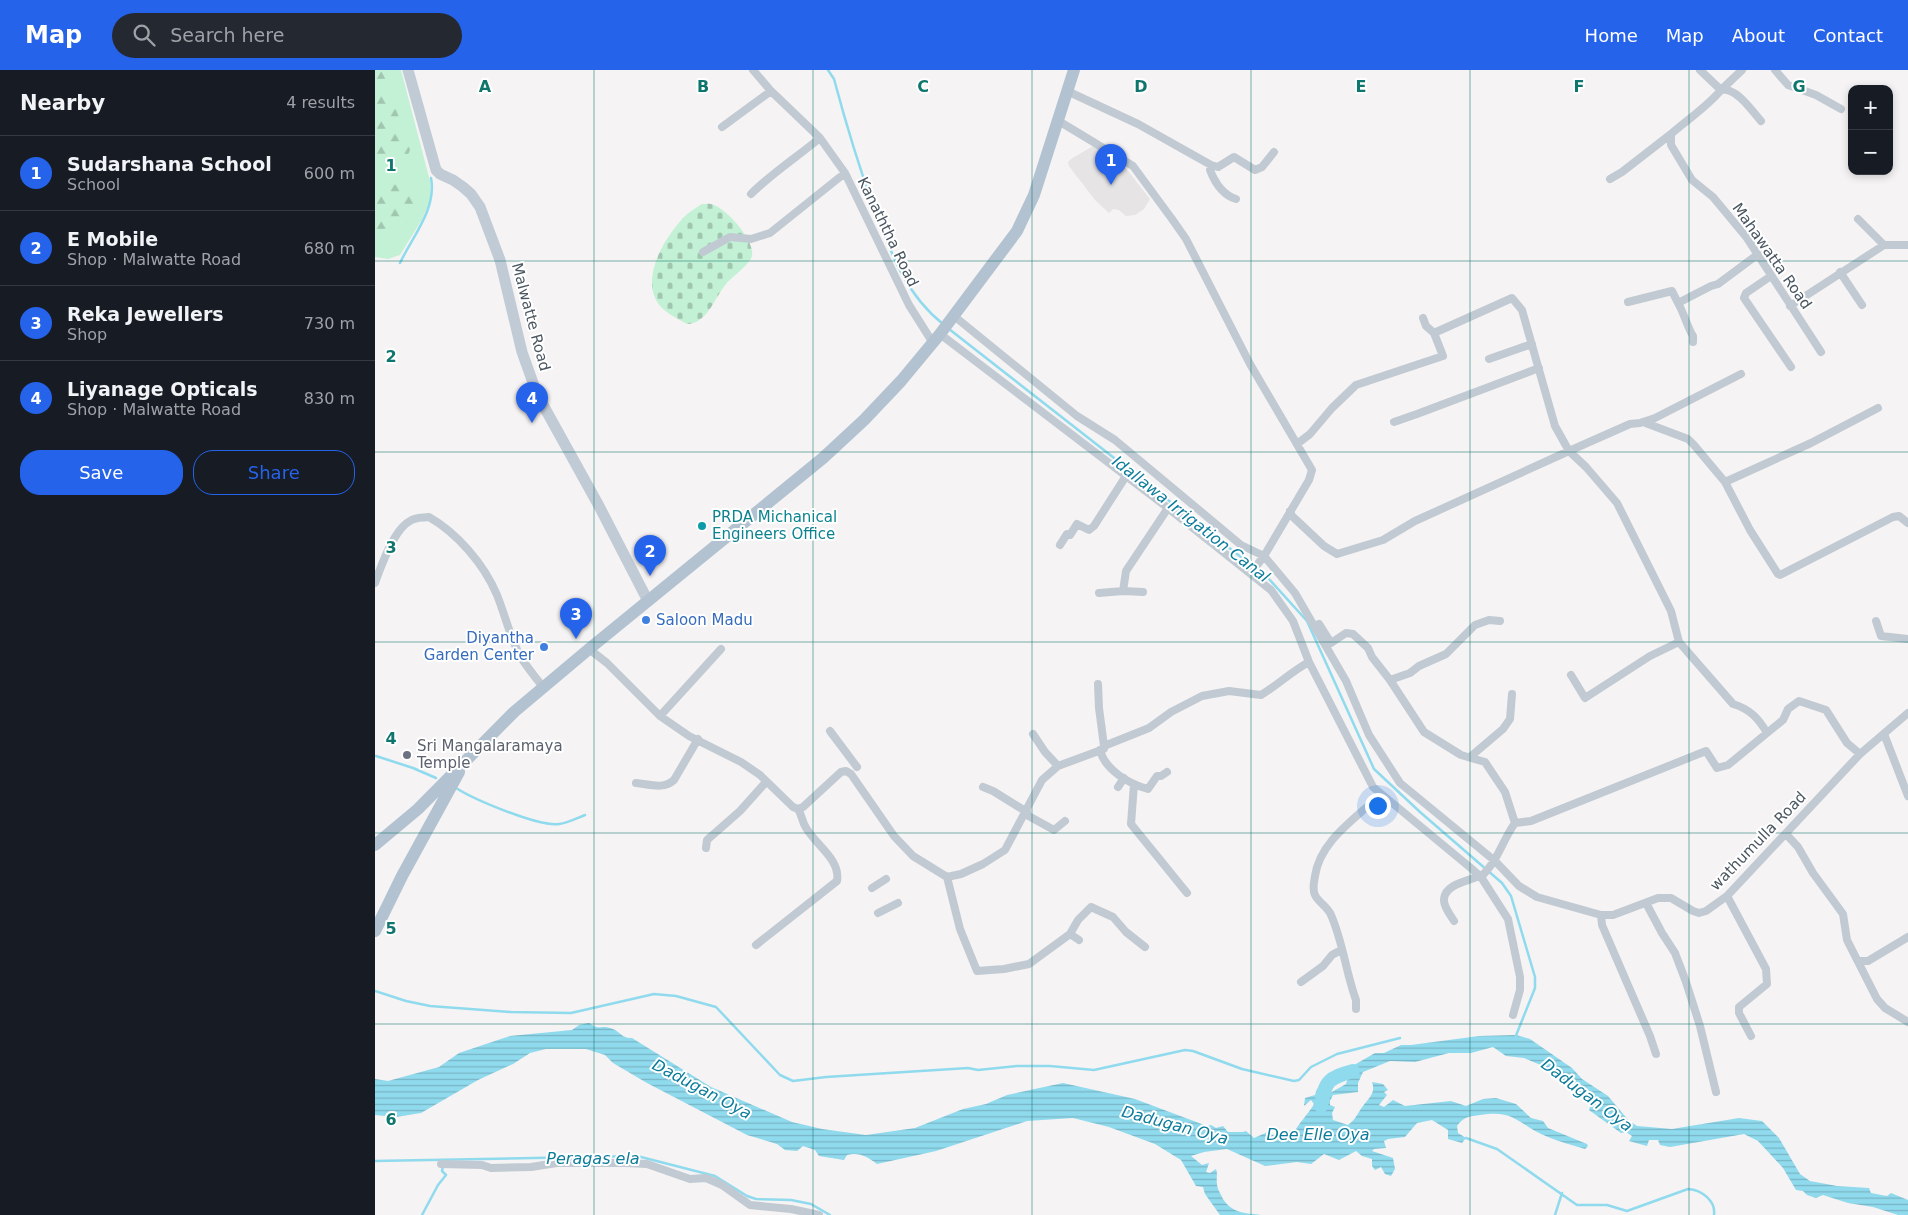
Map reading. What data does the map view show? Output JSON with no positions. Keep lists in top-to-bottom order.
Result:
{
  "streets": {
    "street": [
      "Kanaththa Road",
      "Mahawatta Road",
      "Malwatte Road",
      "wathumulla Road"
    ]
  },
  "water": [
    "Idallawa Irrigation Canal",
    "Dadugan Oya",
    "Dee Elle Oya",
    "Peragas ela"
  ],
  "places": [
    "PRDA Michanical Engineers Office",
    "Saloon Madu",
    "Diyantha Garden Center",
    "Sri Mangalaramaya Temple"
  ],
  "page": {
    "header": "Map",
    "search": "Search here",
    "nav": [
      "Home",
      "Map",
      "About",
      "Contact"
    ],
    "heading": ["Nearby", "4 results"],
    "map_buttons": ["+", "−"],
    "list": [
      {
        "mark": "1",
        "name": "Sudarshana School",
        "note": "School",
        "value": "600 m"
      },
      {
        "mark": "2",
        "name": "E Mobile",
        "note": "Shop · Malwatte Road",
        "value": "680 m"
      },
      {
        "mark": "3",
        "name": "Reka Jewellers",
        "note": "Shop",
        "value": "730 m"
      },
      {
        "mark": "4",
        "name": "Liyanage Opticals",
        "note": "Shop · Malwatte Road",
        "value": "830 m"
      }
    ],
    "pins": [
      "1",
      "4",
      "2",
      "3"
    ],
    "buttons": ["Save", "Share"]
  },
  "grid": {
    "columns": [
      "A",
      "B",
      "C",
      "D",
      "E",
      "F",
      "G"
    ],
    "rows": [
      "1",
      "2",
      "3",
      "4",
      "5",
      "6"
    ]
  }
}
